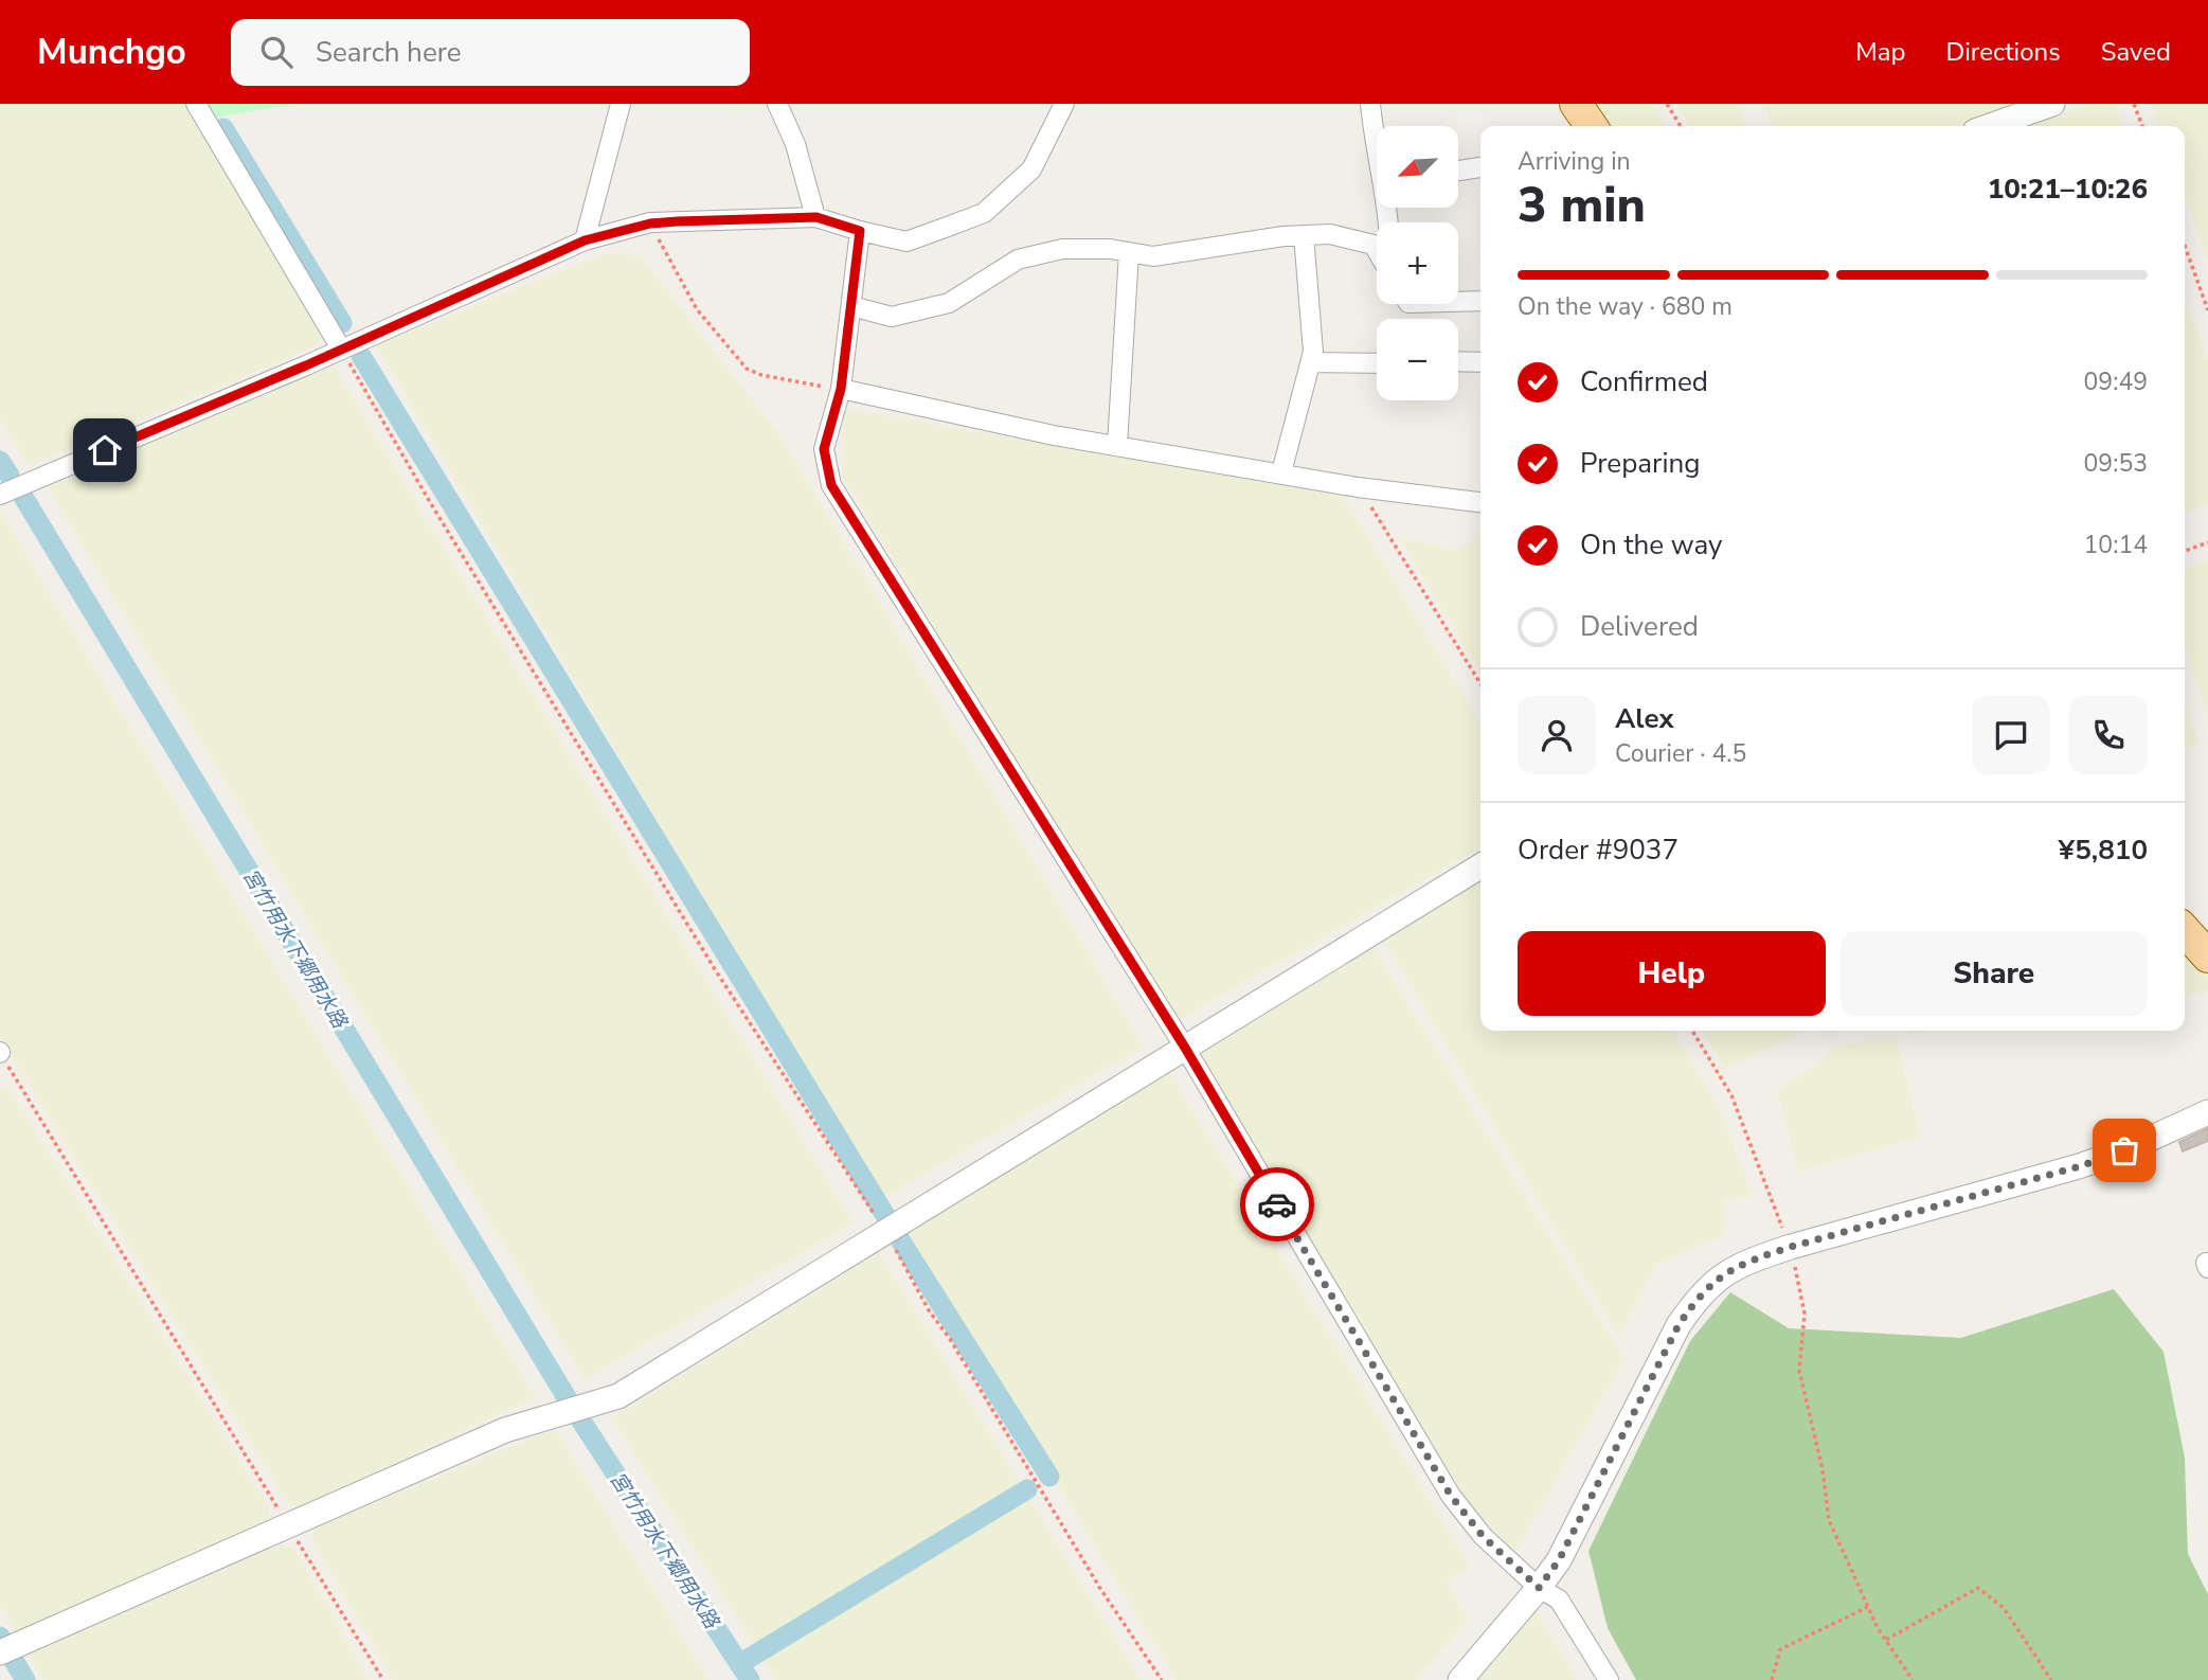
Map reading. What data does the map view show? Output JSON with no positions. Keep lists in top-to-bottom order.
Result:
{
  "water": ["宮竹用水下郷用水路"],
  "north": "bottom left",
  "page": {
    "header": "Munchgo",
    "search": "Search here",
    "nav": ["Map", "Directions", "Saved"],
    "map_buttons": ["+", "−"],
    "heading": ["3 min", "Arriving in", "10:21–10:26"],
    "panel": [
      "Alex",
      "Courier · 4.5",
      "Order #9037",
      "¥5,810"
    ],
    "bar": "On the way · 680 m",
    "list": [
      ["Confirmed", "09:49"],
      ["Preparing", "09:53"],
      ["On the way", "10:14"],
      "Delivered"
    ],
    "buttons": ["Help", "Share"]
  }
}
